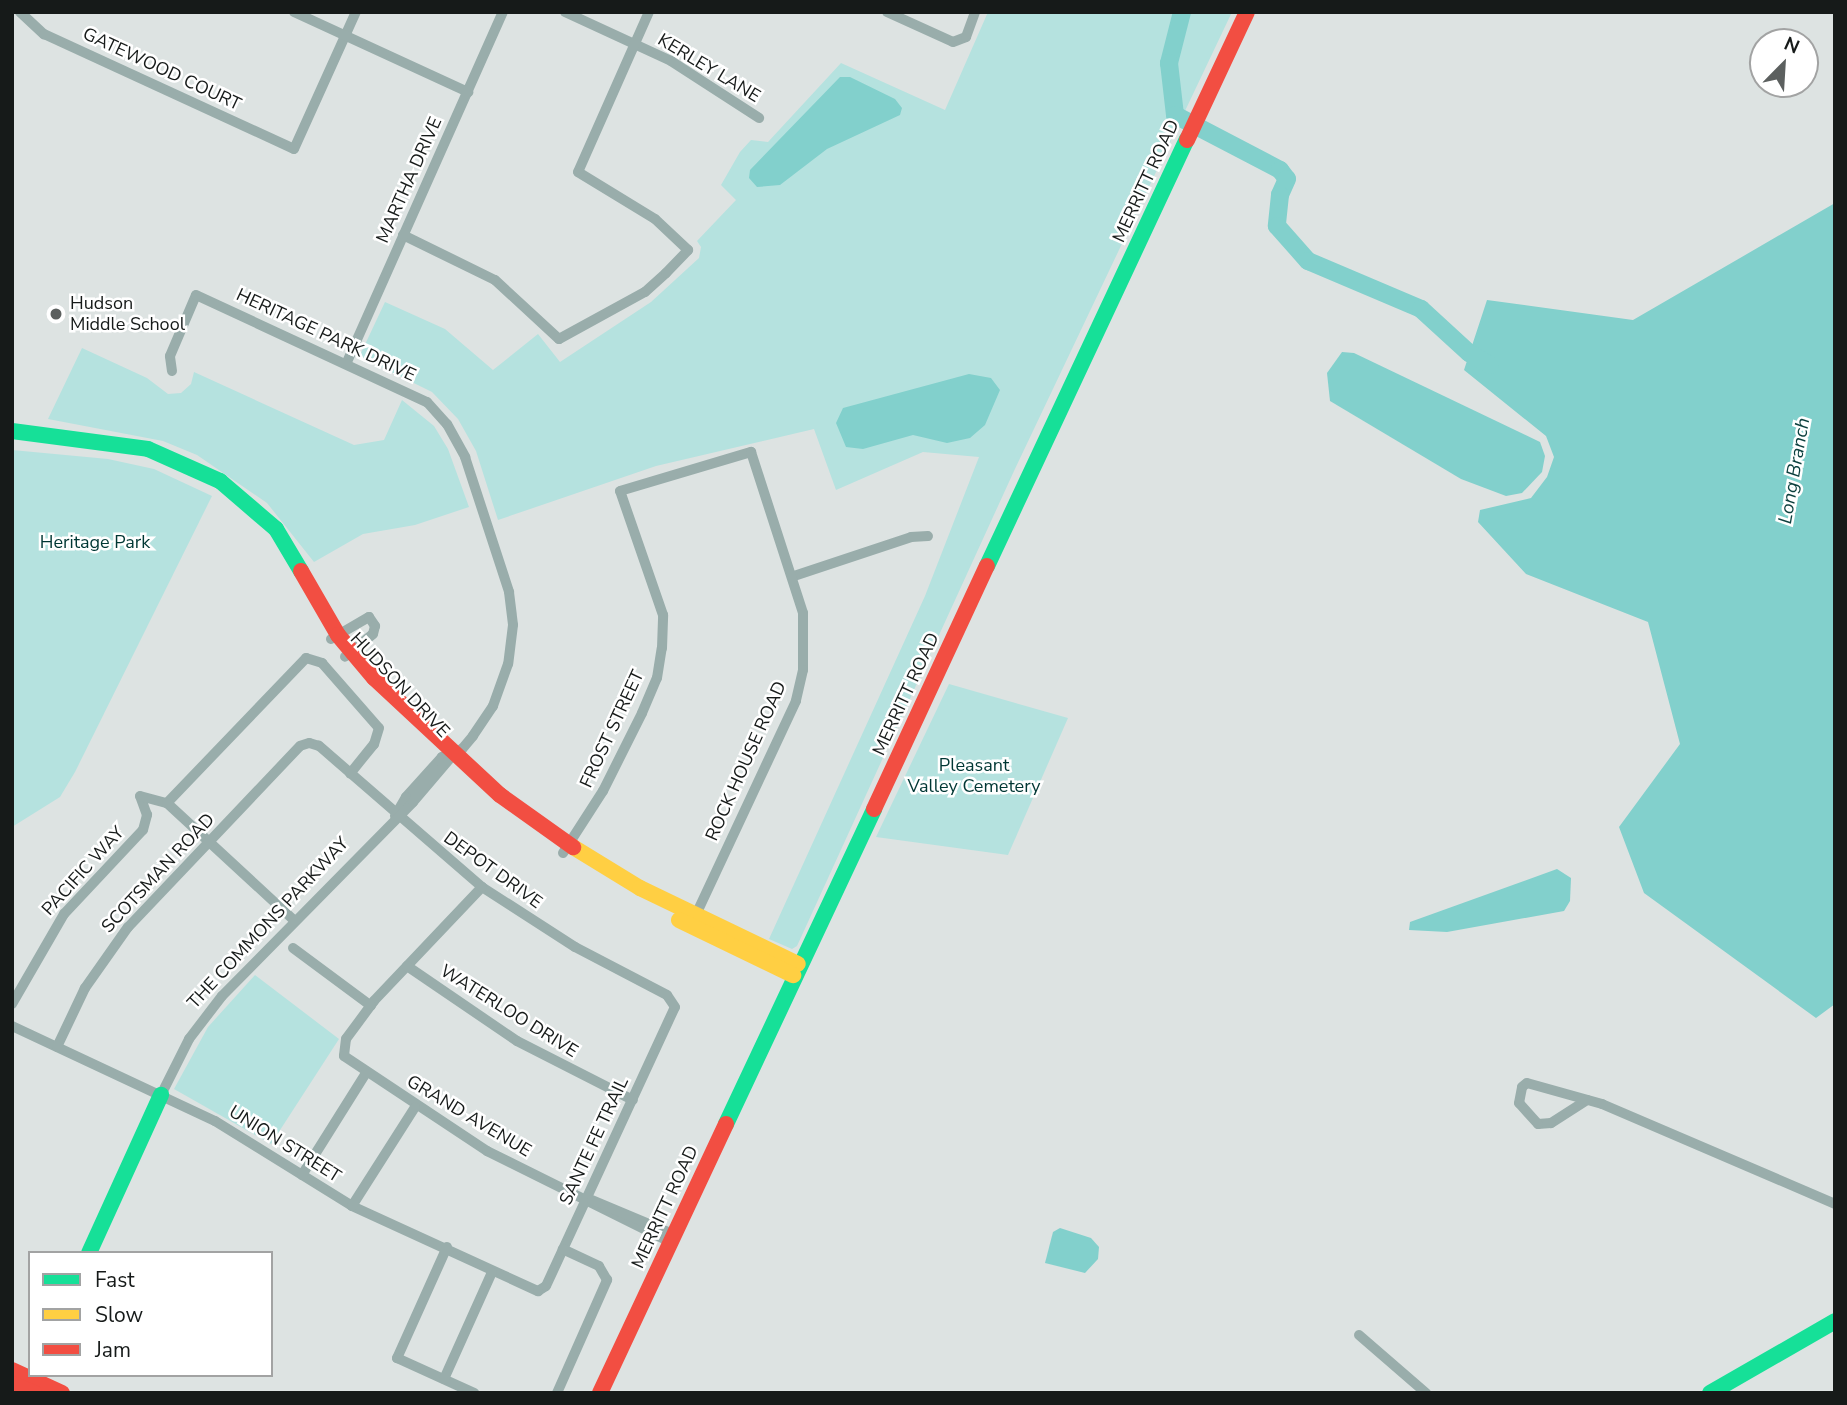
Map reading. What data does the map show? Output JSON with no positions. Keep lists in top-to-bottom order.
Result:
{
  "streets": {
    "street": [
      "KERLEY LANE",
      "GATEWOOD COURT",
      "MARTHA DRIVE",
      "MERRITT ROAD",
      "HERITAGE PARK DRIVE",
      "HUDSON DRIVE",
      "FROST STREET",
      "ROCK HOUSE ROAD",
      "DEPOT DRIVE",
      "PACIFIC WAY",
      "SCOTSMAN ROAD",
      "THE COMMONS PARKWAY",
      "WATERLOO DRIVE",
      "GRAND AVENUE",
      "SANTE FE TRAIL",
      "UNION STREET"
    ]
  },
  "crossings": [
    ["MARTHA DRIVE", "HERITAGE PARK DRIVE"],
    ["MERRITT ROAD", "HUDSON DRIVE"],
    ["MERRITT ROAD", "GRAND AVENUE"],
    ["HERITAGE PARK DRIVE", "HUDSON DRIVE"],
    ["HERITAGE PARK DRIVE", "THE COMMONS PARKWAY"],
    ["HUDSON DRIVE", "FROST STREET"],
    ["HUDSON DRIVE", "ROCK HOUSE ROAD"],
    ["HUDSON DRIVE", "THE COMMONS PARKWAY"],
    ["FROST STREET", "ROCK HOUSE ROAD"],
    ["DEPOT DRIVE", "SCOTSMAN ROAD"],
    ["DEPOT DRIVE", "THE COMMONS PARKWAY"],
    ["DEPOT DRIVE", "SANTE FE TRAIL"],
    ["SCOTSMAN ROAD", "UNION STREET"],
    ["THE COMMONS PARKWAY", "UNION STREET"],
    ["WATERLOO DRIVE", "SANTE FE TRAIL"],
    ["GRAND AVENUE", "SANTE FE TRAIL"],
    ["SANTE FE TRAIL", "UNION STREET"]
  ],
  "water": ["Long Branch"],
  "parks": ["Heritage Park", "Pleasant Valley Cemetery"],
  "places": ["Hudson Middle School"],
  "legend": ["Fast", "Slow", "Jam"],
  "north": "top right"
}
